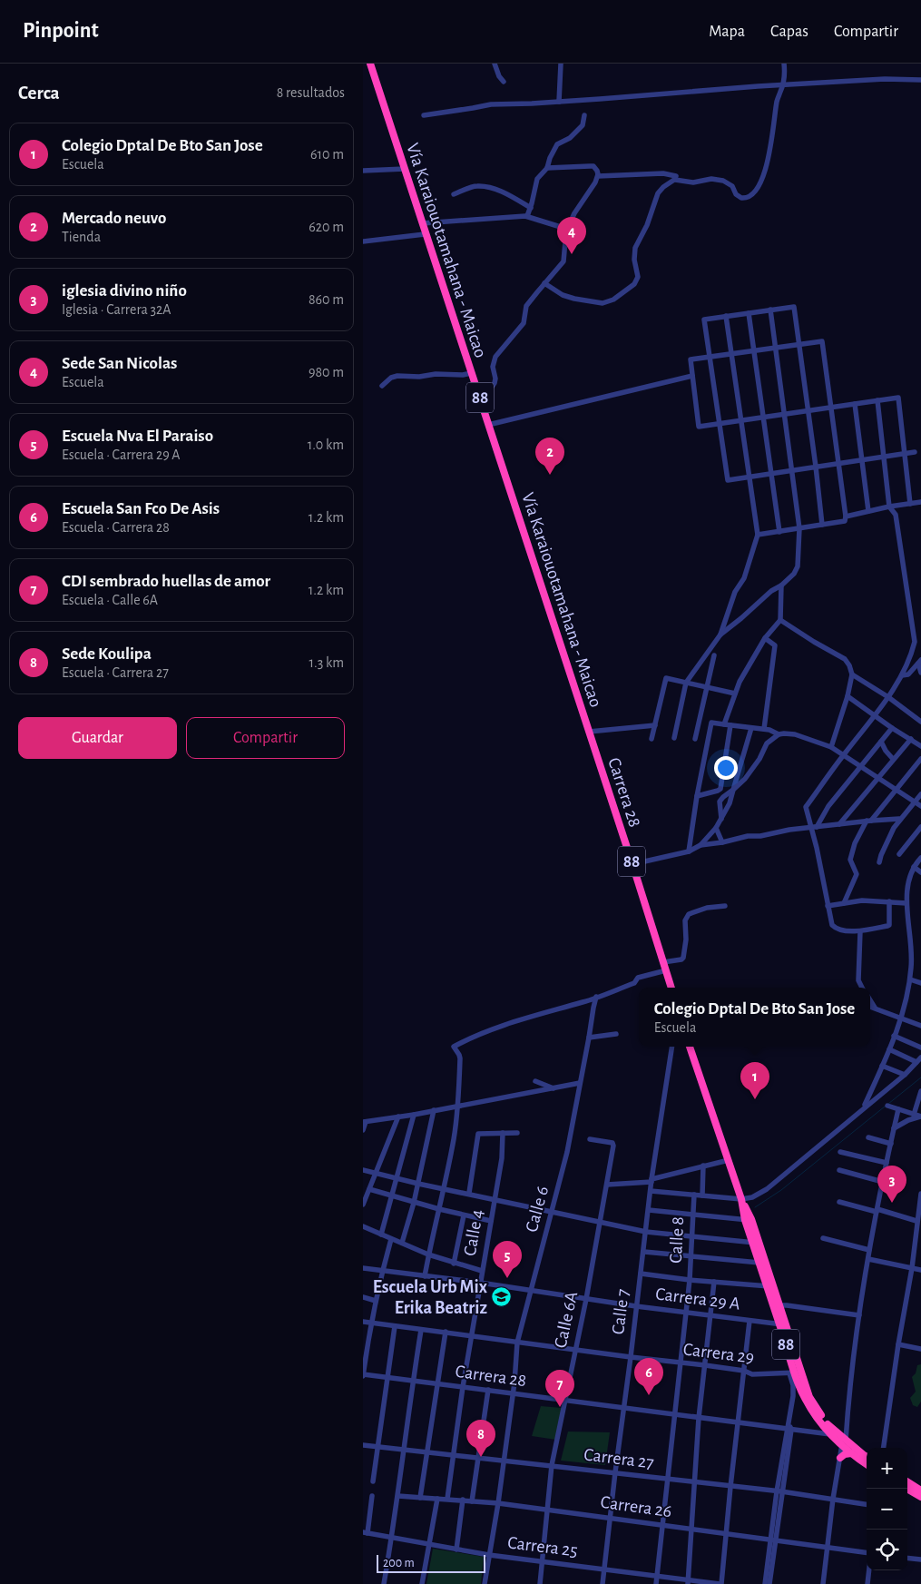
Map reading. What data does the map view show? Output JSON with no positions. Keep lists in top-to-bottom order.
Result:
{
  "streets": {
    "highway": ["Vía Karaiouotamahana - Maicao", "88", "Carrera 28"],
    "street": [
      "Calle 6",
      "Calle 4",
      "Calle 8",
      "Carrera 29 A",
      "Calle 7",
      "Calle 6A",
      "Carrera 29",
      "Carrera 27",
      "Carrera 26",
      "Carrera 25"
    ]
  },
  "crossings": [
    ["Vía Karaiouotamahana - Maicao", "Carrera 28"],
    ["88", "Carrera 28"],
    ["88", "Carrera 29 A"],
    ["88", "Carrera 29"],
    ["Carrera 28", "Calle 6"],
    ["Carrera 28", "Calle 4"],
    ["Carrera 28", "Calle 8"],
    ["Carrera 28", "Calle 7"],
    ["Carrera 28", "Calle 6A"],
    ["Calle 6", "Carrera 29 A"],
    ["Calle 6", "Carrera 29"],
    ["Calle 6", "Carrera 27"],
    ["Calle 6", "Carrera 26"],
    ["Calle 6", "Carrera 25"],
    ["Calle 4", "Carrera 29 A"],
    ["Calle 4", "Carrera 29"],
    ["Calle 4", "Carrera 27"],
    ["Calle 4", "Carrera 26"],
    ["Calle 8", "Carrera 29 A"],
    ["Calle 8", "Carrera 29"],
    ["Calle 8", "Carrera 27"],
    ["Calle 8", "Carrera 26"],
    ["Calle 8", "Carrera 25"],
    ["Carrera 29 A", "Calle 7"],
    ["Carrera 29 A", "Calle 6A"],
    ["Calle 7", "Carrera 29"],
    ["Calle 7", "Carrera 27"],
    ["Calle 7", "Carrera 26"],
    ["Calle 7", "Carrera 25"],
    ["Calle 6A", "Carrera 29"],
    ["Calle 6A", "Carrera 27"],
    ["Calle 6A", "Carrera 26"],
    ["Calle 6A", "Carrera 25"]
  ],
  "places": {
    "school or university": ["Escuela Urb Mix Erika Beatriz"]
  },
  "scale_bar": "200 m",
  "page": {
    "header": "Pinpoint",
    "nav": ["Mapa", "Capas", "Compartir"],
    "heading": ["Cerca", "8 resultados"],
    "list": [
      {
        "mark": "1",
        "name": "Colegio Dptal De Bto San Jose",
        "note": "Escuela",
        "value": "610 m"
      },
      {
        "mark": "2",
        "name": "Mercado neuvo",
        "note": "Tienda",
        "value": "620 m"
      },
      {
        "mark": "3",
        "name": "iglesia divino niño",
        "note": "Iglesia · Carrera 32A",
        "value": "860 m"
      },
      {
        "mark": "4",
        "name": "Sede San Nicolas",
        "note": "Escuela",
        "value": "980 m"
      },
      {
        "mark": "5",
        "name": "Escuela Nva El Paraiso",
        "note": "Escuela · Carrera 29 A",
        "value": "1.0 km"
      },
      {
        "mark": "6",
        "name": "Escuela San Fco De Asis",
        "note": "Escuela · Carrera 28",
        "value": "1.2 km"
      },
      {
        "mark": "7",
        "name": "CDI sembrado huellas de amor",
        "note": "Escuela · Calle 6A",
        "value": "1.2 km"
      },
      {
        "mark": "8",
        "name": "Sede Koulipa",
        "note": "Escuela · Carrera 27",
        "value": "1.3 km"
      }
    ],
    "pins": [
      "4",
      "2",
      "1",
      "3",
      "5",
      "6",
      "7",
      "8"
    ],
    "buttons": ["Guardar", "Compartir"],
    "popup": ["Colegio Dptal De Bto San Jose", "Escuela"],
    "map_buttons": ["+", "−"],
    "scale": "200 m"
  }
}
